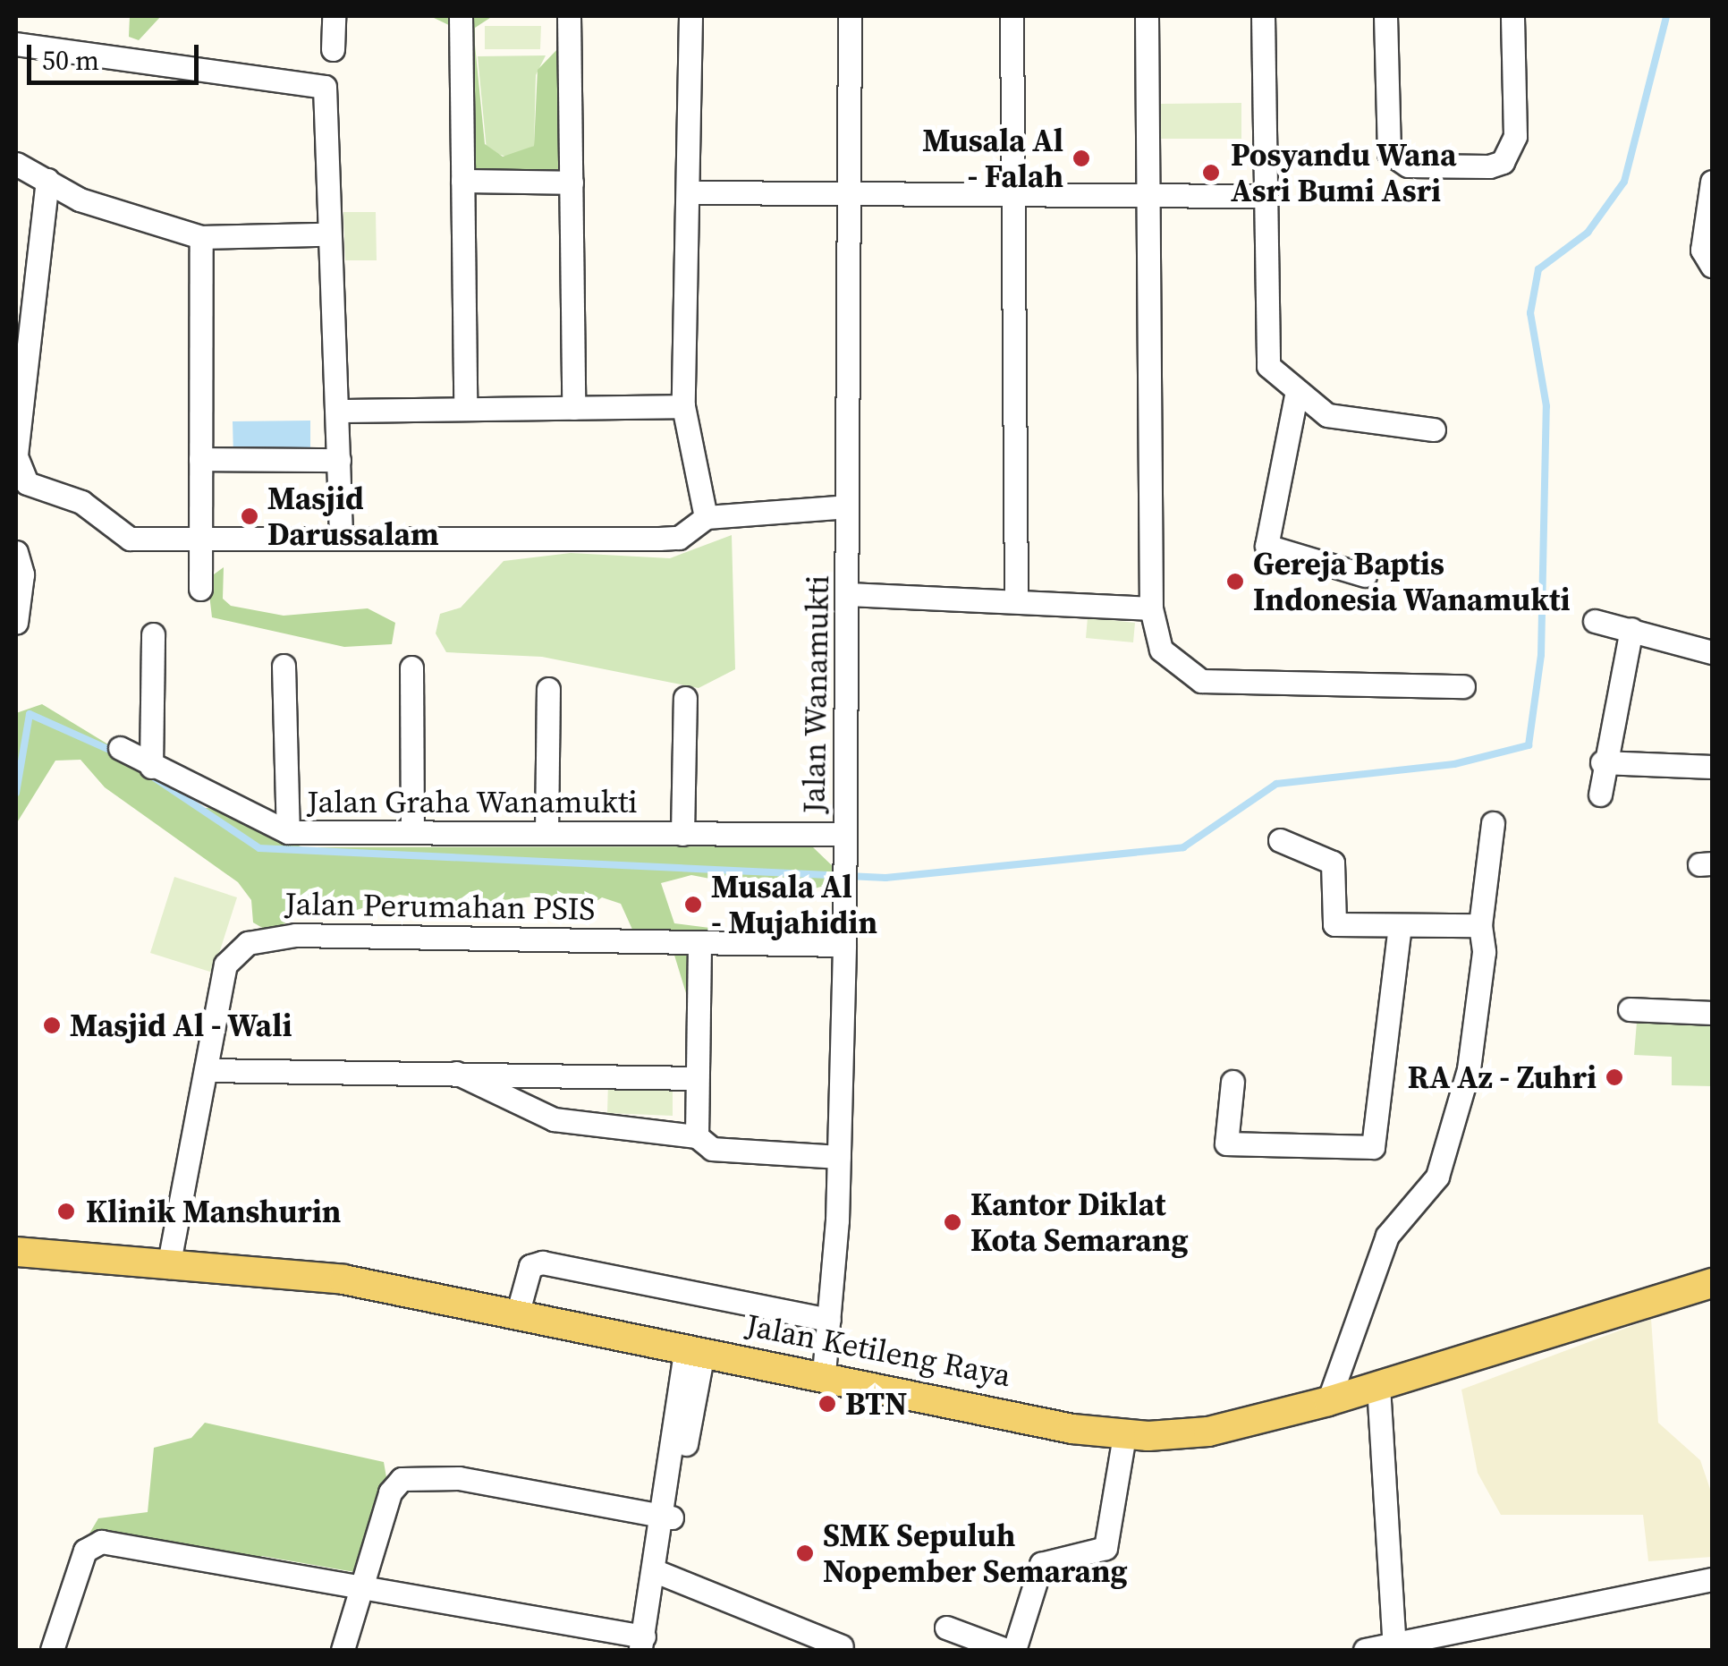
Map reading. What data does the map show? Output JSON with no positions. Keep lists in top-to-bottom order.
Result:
{
  "streets": {
    "main road": ["Jalan Ketileng Raya"],
    "street": ["Jalan Wanamukti", "Jalan Graha Wanamukti", "Jalan Perumahan PSIS"]
  },
  "crossings": [
    ["Jalan Wanamukti", "Jalan Graha Wanamukti"],
    ["Jalan Wanamukti", "Jalan Perumahan PSIS"],
    ["Jalan Wanamukti", "Jalan Ketileng Raya"],
    ["Jalan Perumahan PSIS", "Jalan Ketileng Raya"]
  ],
  "places": [
    "Musala Al - Falah",
    "Posyandu Wana Asri Bumi Asri",
    "Masjid Darussalam",
    "Gereja Baptis Indonesia Wanamukti",
    "Musala Al - Mujahidin",
    "Masjid Al - Wali",
    "RA Az - Zuhri",
    "Klinik Manshurin",
    "Kantor Diklat Kota Semarang",
    "BTN",
    "SMK Sepuluh Nopember Semarang"
  ],
  "scale_bar": "50 m"
}
